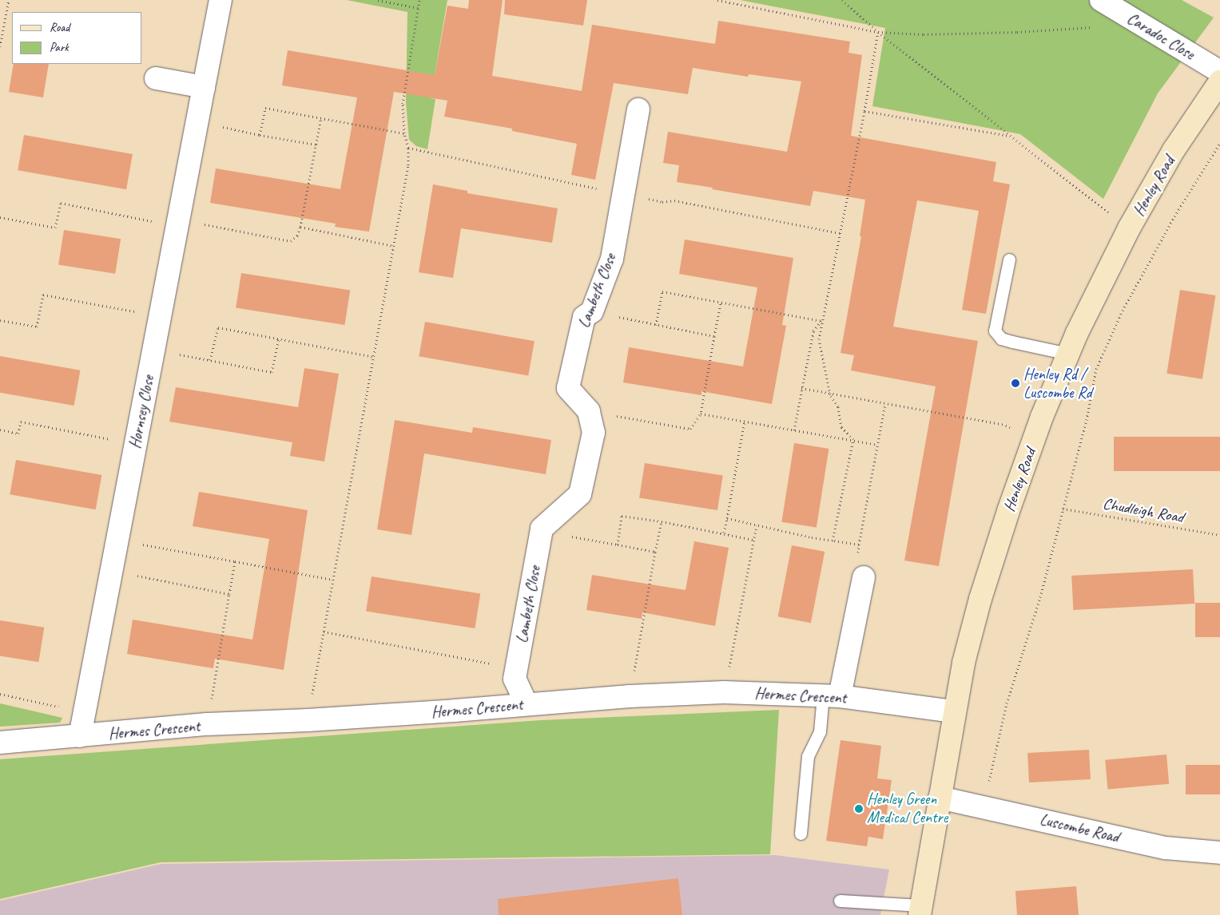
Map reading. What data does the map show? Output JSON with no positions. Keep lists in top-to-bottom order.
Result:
{
  "streets": {
    "main road": ["Henley Road"],
    "street": [
      "Caradoc Close",
      "Lambeth Close",
      "Hornsey Close",
      "Hermes Crescent",
      "Luscombe Road"
    ],
    "path": ["Chudleigh Road"]
  },
  "crossings": [
    ["Henley Road", "Hermes Crescent"],
    ["Henley Road", "Luscombe Road"],
    ["Hornsey Close", "Hermes Crescent"]
  ],
  "places": ["Henley Rd / Luscombe Rd", "Henley Green Medical Centre"],
  "legend": ["Road", "Park"]
}
